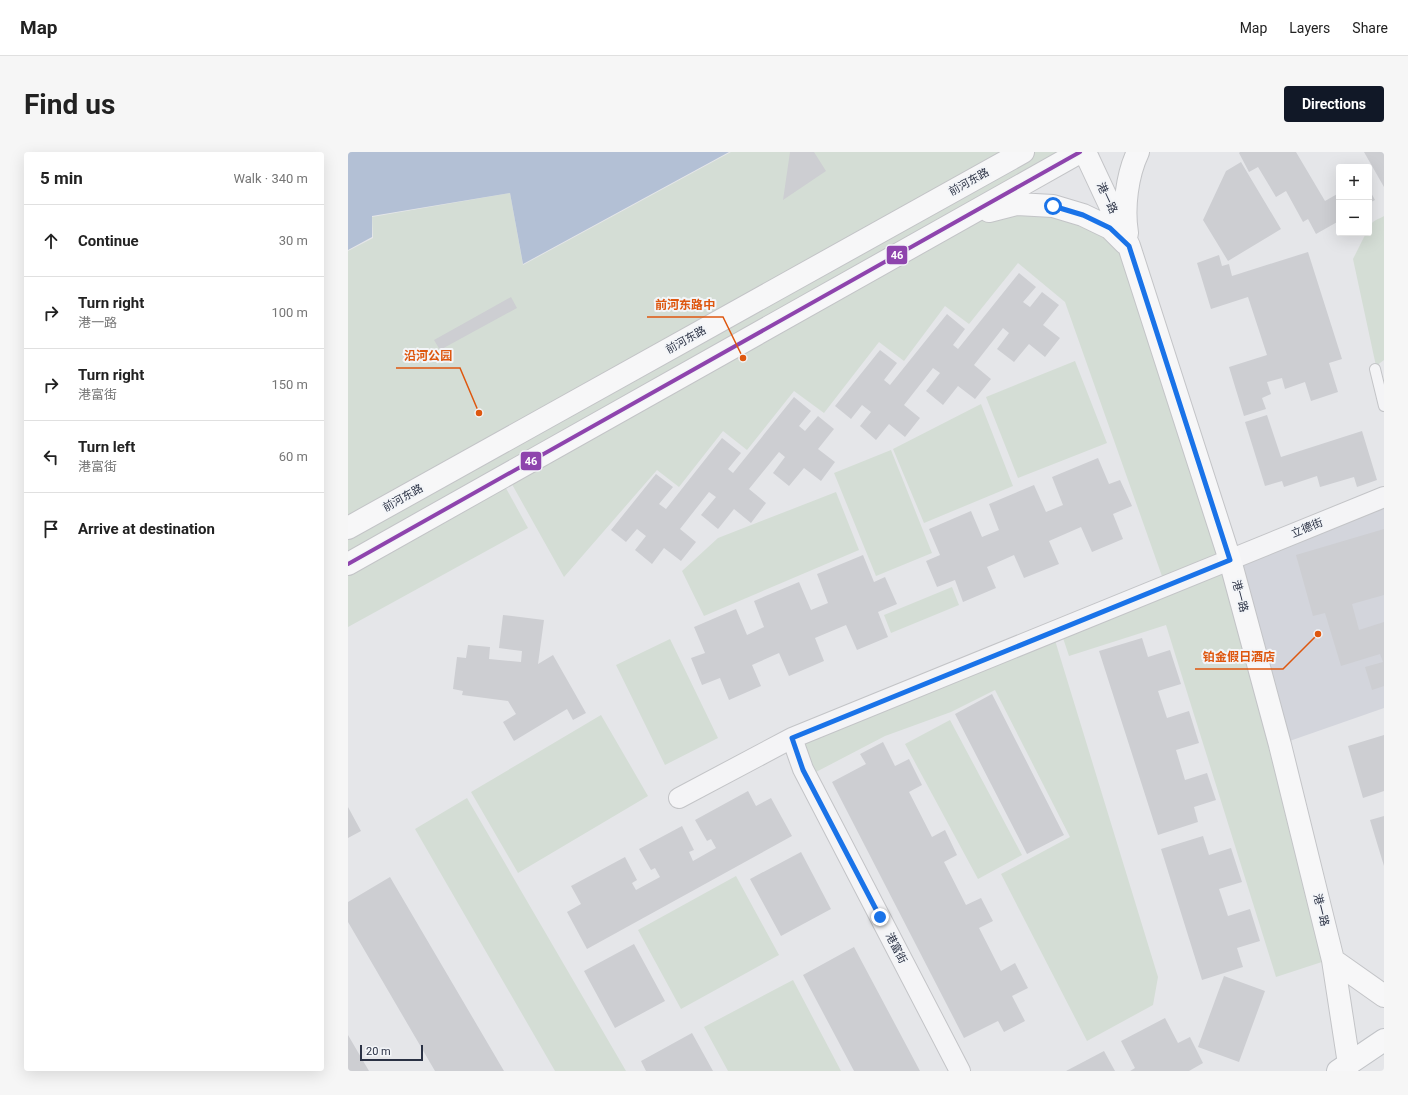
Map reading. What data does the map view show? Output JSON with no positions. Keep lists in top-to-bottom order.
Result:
{
  "streets": {
    "main road": ["前河东路", "港一路"],
    "street": ["立德街", "港富街"]
  },
  "crossings": [
    ["港一路", "立德街"]
  ],
  "places": ["前河东路中", "沿河公园", "铂金假日酒店"],
  "lines": ["transit line 46"],
  "scale_bar": "20 m",
  "page": {
    "header": "Map",
    "nav": ["Map", "Layers", "Share"],
    "buttons": "Directions",
    "title": "Find us",
    "heading": ["5 min", "Walk · 340 m"],
    "map_buttons": ["+", "−"],
    "list": [
      ["Continue", "30 m"],
      ["Turn right", "港一路", "100 m"],
      ["Turn right", "港富街", "150 m"],
      ["Turn left", "港富街", "60 m"],
      "Arrive at destination"
    ],
    "scale": "20 m"
  }
}
